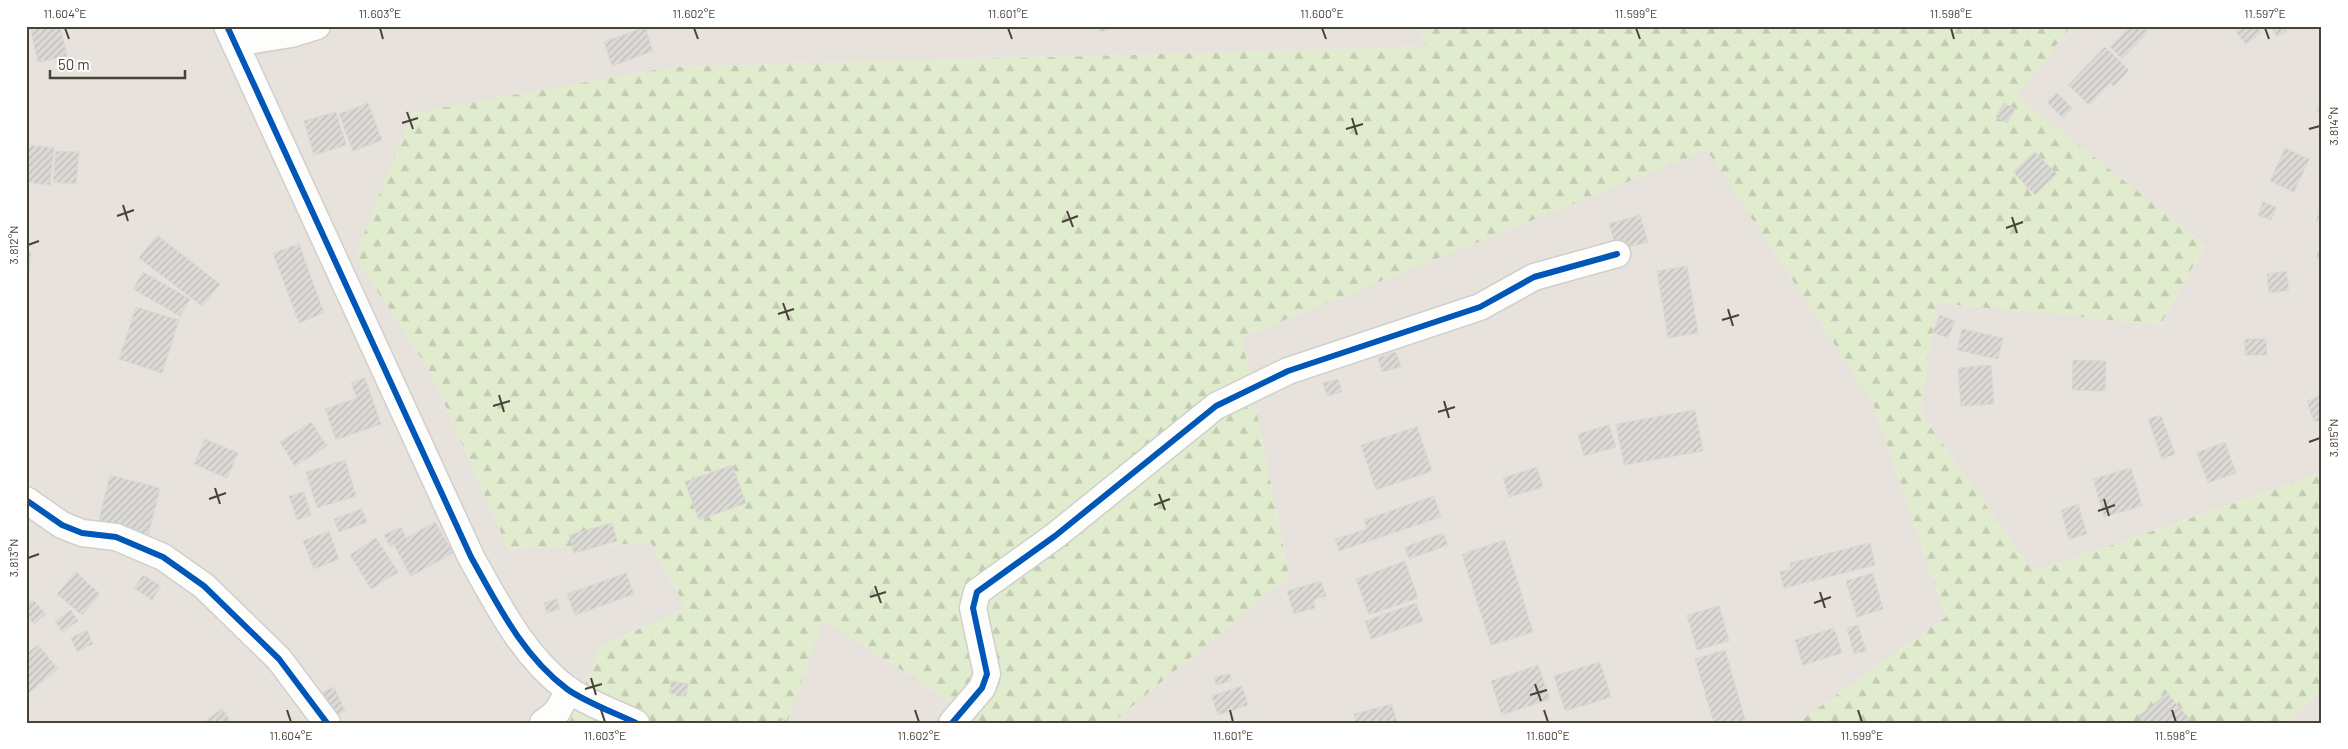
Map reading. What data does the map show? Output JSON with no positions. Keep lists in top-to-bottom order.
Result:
{
  "scale_bar": "50 m",
  "coordinates": [
    "11.604°E",
    "11.603°E",
    "11.602°E",
    "11.601°E",
    "11.600°E",
    "11.599°E",
    "11.598°E",
    "11.597°E",
    "3.814°N",
    "3.812°N",
    "3.815°N",
    "3.813°N"
  ]
}
